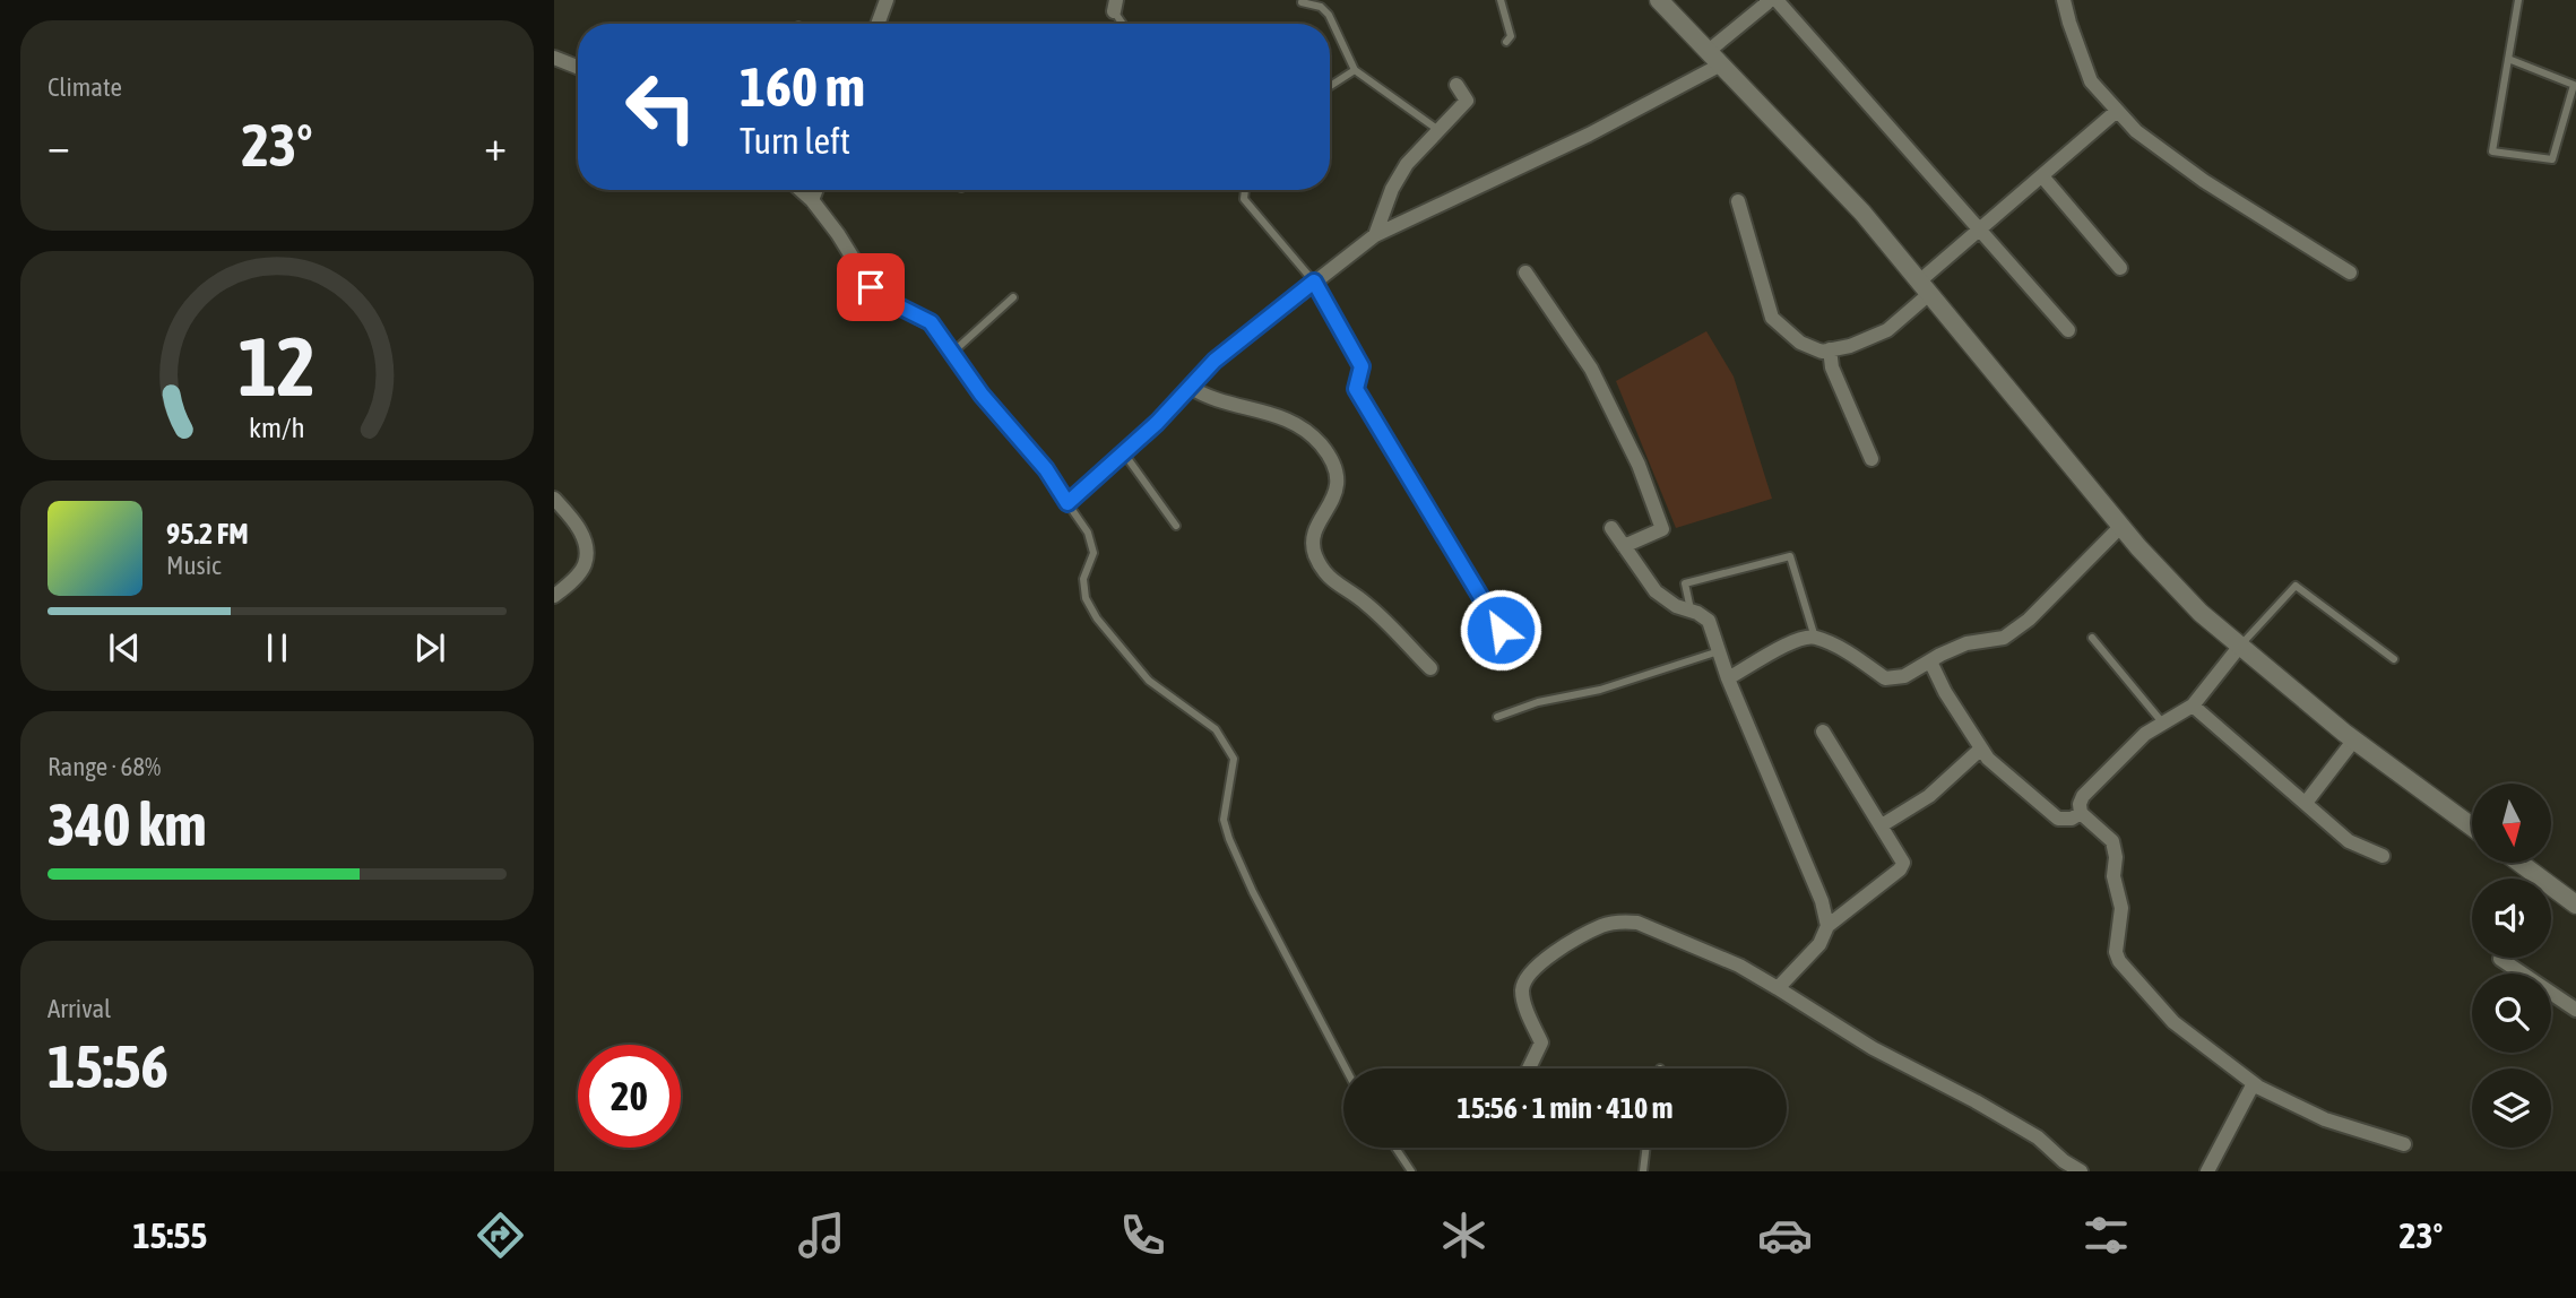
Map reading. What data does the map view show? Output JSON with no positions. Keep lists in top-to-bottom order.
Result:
{
  "north": "bottom",
  "page": {
    "tile": [
      "Climate",
      ["Range · 68%", "340 km"],
      ["Arrival", "15:56"]
    ],
    "turn": ["160 m", "Turn left"],
    "heat": ["−", "23°", "+"],
    "song": ["95.2 FM", "Music"],
    "limit": "20",
    "trip": "15:56 · 1 min · 410 m",
    "tabs": ["15:55", "23°"],
    "gauge": ["12", "km/h"]
  }
}
